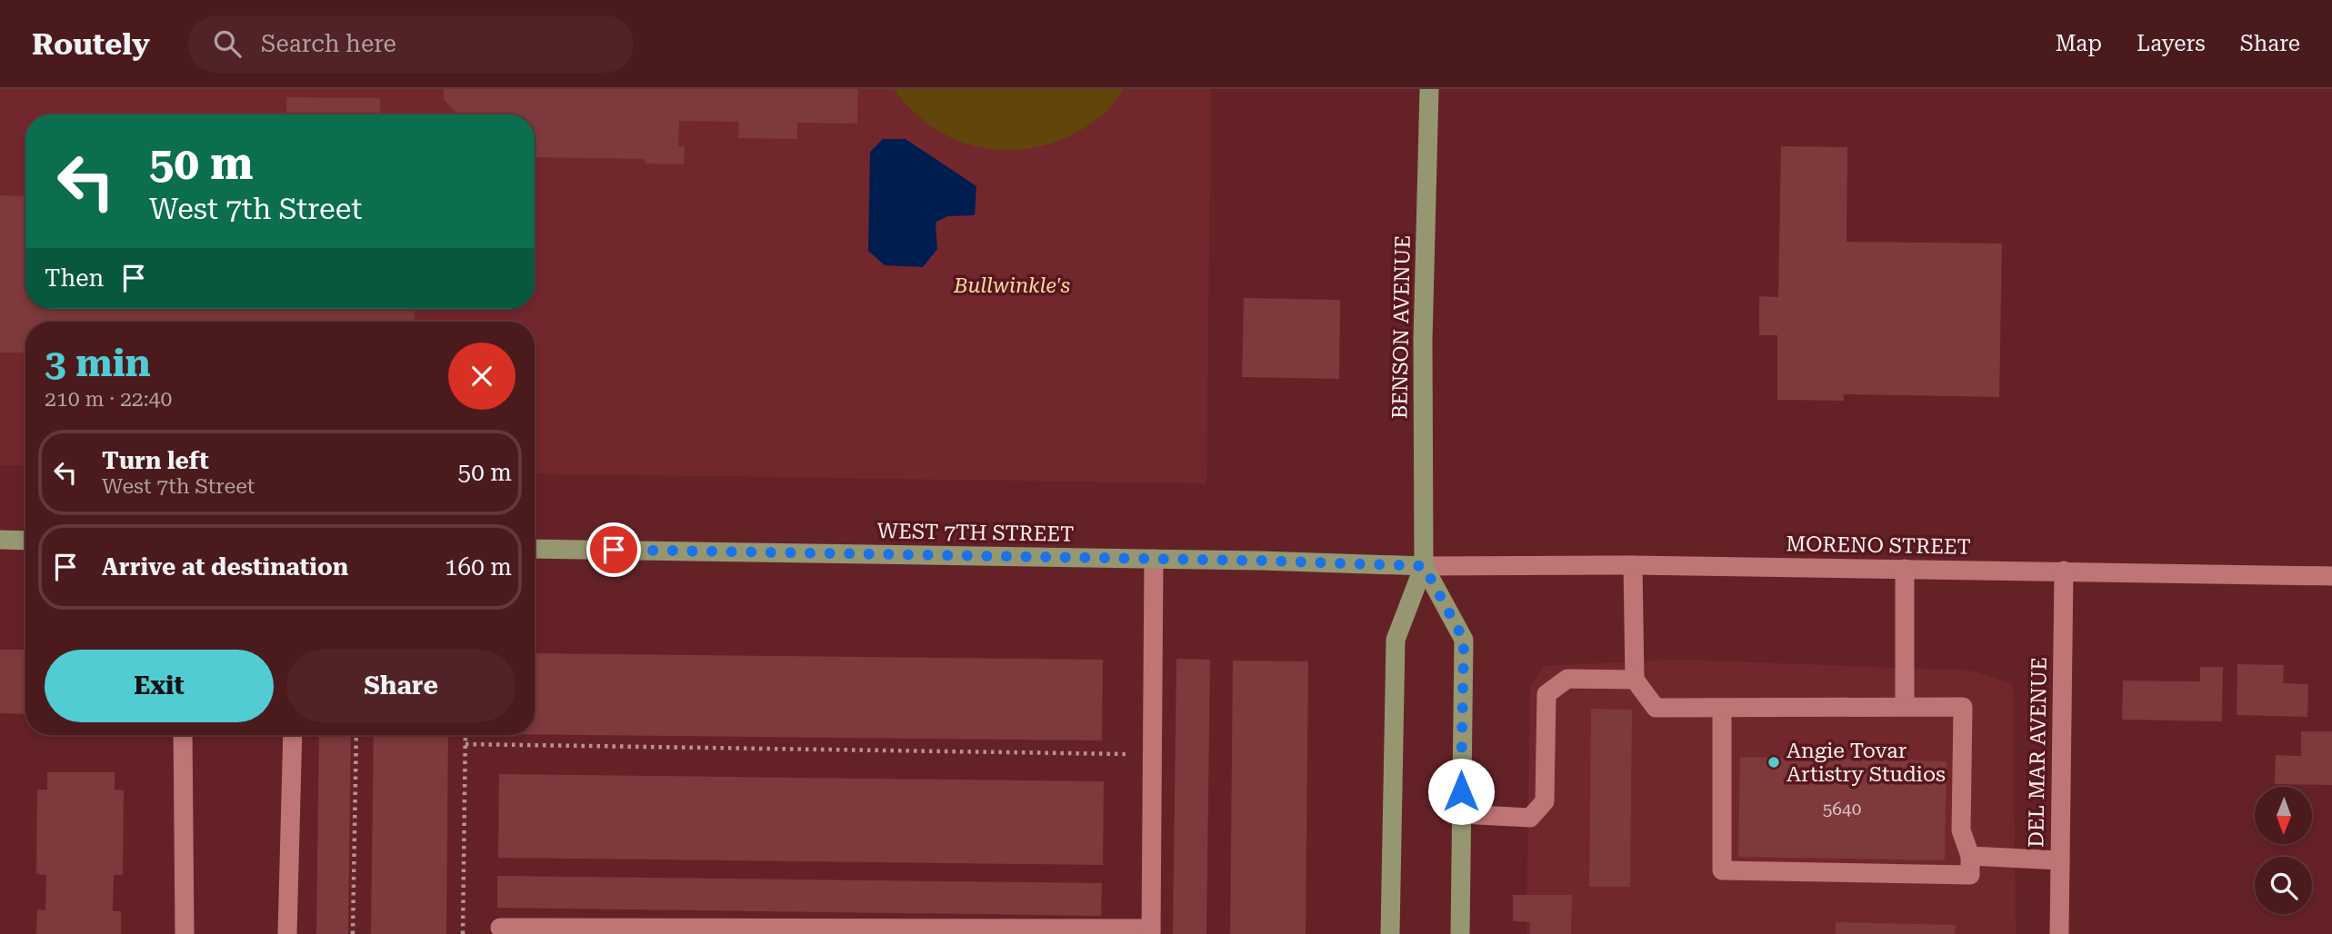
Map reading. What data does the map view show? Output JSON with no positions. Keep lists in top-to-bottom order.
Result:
{
  "streets": {
    "main road": ["BENSON AVENUE", "WEST 7TH STREET"],
    "street": ["MORENO STREET", "DEL MAR AVENUE"]
  },
  "crossings": [
    ["BENSON AVENUE", "WEST 7TH STREET"],
    ["BENSON AVENUE", "MORENO STREET"],
    ["WEST 7TH STREET", "MORENO STREET"],
    ["MORENO STREET", "DEL MAR AVENUE"]
  ],
  "parks": ["Bullwinkle's"],
  "places": ["Angie Tovar Artistry Studios"],
  "house_numbers": ["5640"],
  "north": "bottom",
  "page": {
    "header": "Routely",
    "search": "Search here",
    "nav": ["Map", "Layers", "Share"],
    "turn": ["50 m", "West 7th Street"],
    "then": "Then",
    "heading": ["3 min", "210 m · 22:40"],
    "list": [
      {
        "name": "Turn left",
        "note": "West 7th Street",
        "value": "50 m"
      },
      {
        "name": "Arrive at destination",
        "value": "160 m"
      }
    ],
    "buttons": ["Exit", "Share"]
  }
}
